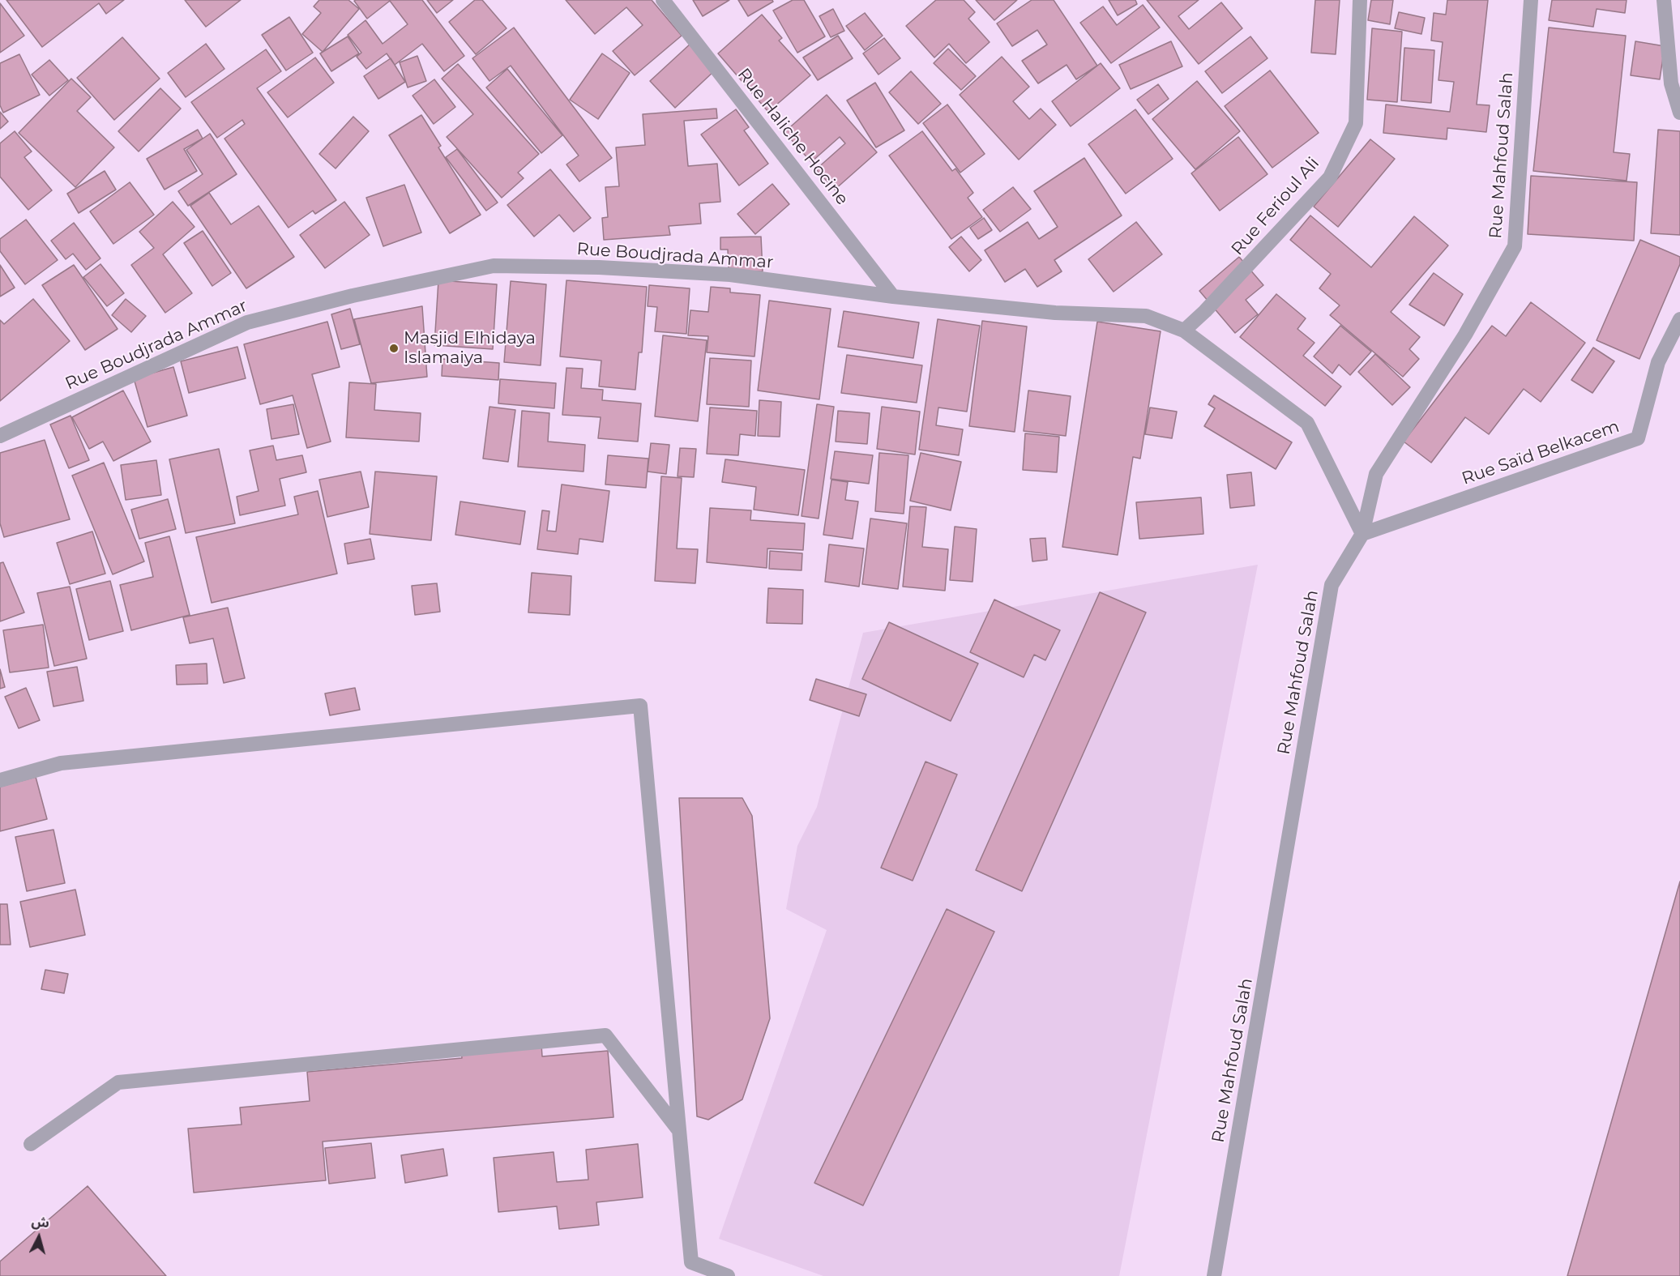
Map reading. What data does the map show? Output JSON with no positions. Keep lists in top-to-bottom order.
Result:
{
  "streets": {
    "street": [
      "Rue Haliche Hocine",
      "Rue Mahfoud Salah",
      "Rue Ferioul Ali",
      "Rue Boudjrada Ammar",
      "Rue Saïd Belkacem"
    ]
  },
  "crossings": [
    ["Rue Haliche Hocine", "Rue Boudjrada Ammar"],
    ["Rue Mahfoud Salah", "Rue Boudjrada Ammar"],
    ["Rue Mahfoud Salah", "Rue Saïd Belkacem"],
    ["Rue Ferioul Ali", "Rue Boudjrada Ammar"],
    ["Rue Boudjrada Ammar", "Rue Saïd Belkacem"]
  ],
  "places": ["Masjid Elhidaya Islamaiya"],
  "north": "top"
}
